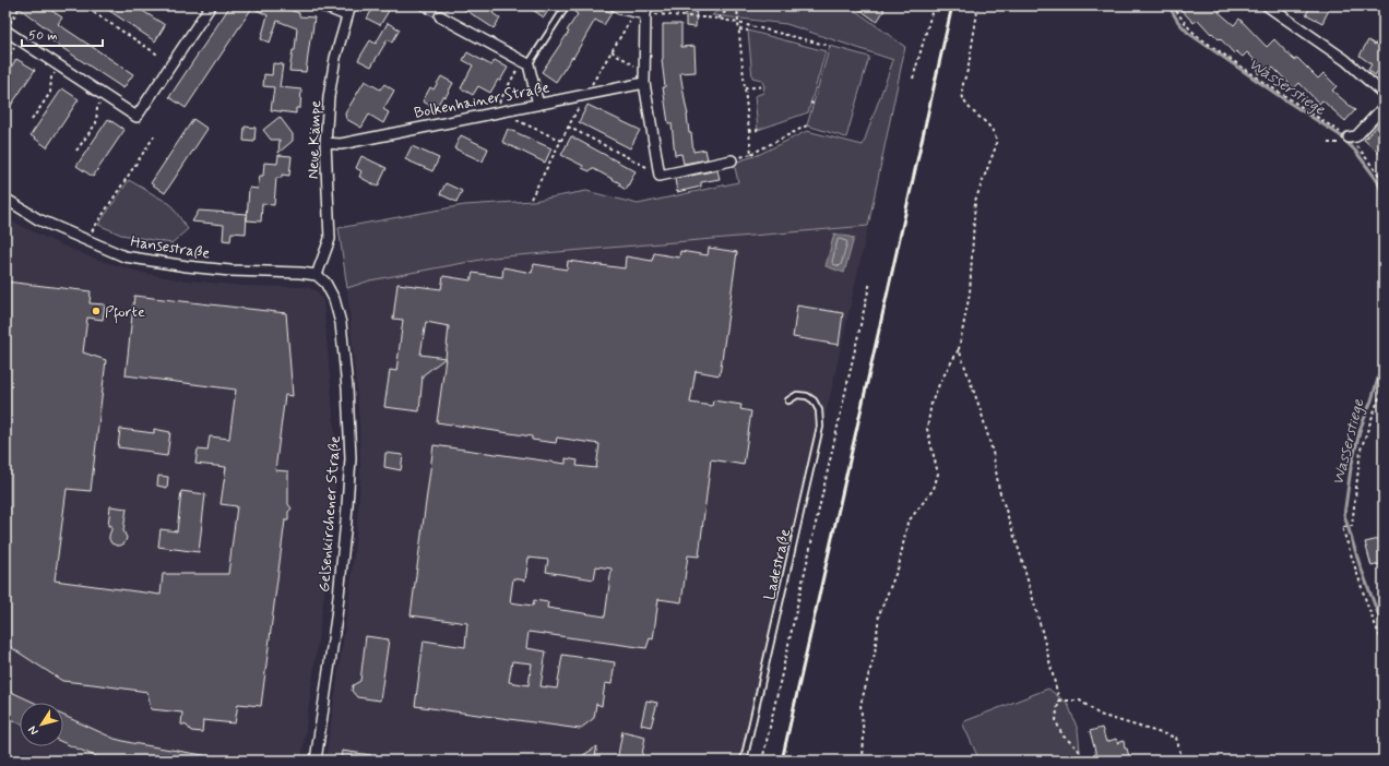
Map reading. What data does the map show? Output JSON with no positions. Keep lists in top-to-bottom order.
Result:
{
  "streets": {
    "street": [
      "Bolkenhainer Straße",
      "Neue Kämpe",
      "Hansestraße",
      "Gelsenkirchener Straße"
    ],
    "lane": ["Ladestraße"]
  },
  "crossings": [
    ["Bolkenhainer Straße", "Neue Kämpe"],
    ["Neue Kämpe", "Hansestraße"],
    ["Neue Kämpe", "Gelsenkirchener Straße"],
    ["Hansestraße", "Gelsenkirchener Straße"]
  ],
  "water": ["Wasserstiege"],
  "places": ["Pforte"],
  "scale_bar": "50 m",
  "north": "bottom left"
}
